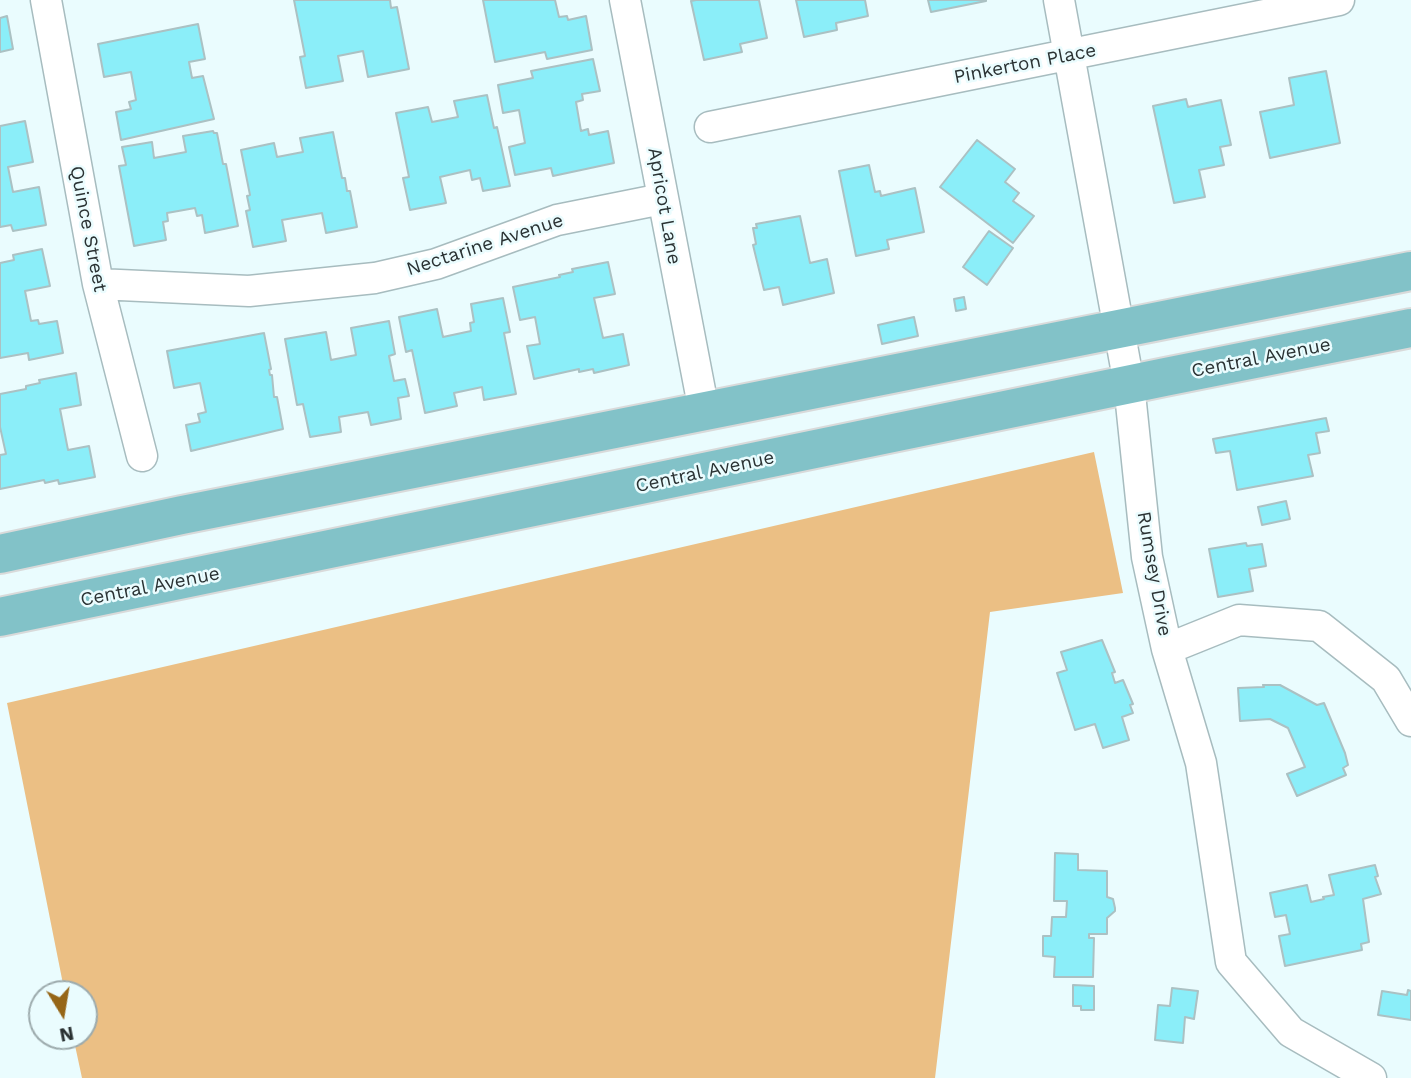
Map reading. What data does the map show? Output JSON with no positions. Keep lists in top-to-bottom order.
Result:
{
  "streets": {
    "main road": ["Central Avenue"],
    "street": [
      "Pinkerton Place",
      "Apricot Lane",
      "Quince Street",
      "Nectarine Avenue",
      "Rumsey Drive"
    ]
  },
  "crossings": [
    ["Pinkerton Place", "Rumsey Drive"],
    ["Apricot Lane", "Nectarine Avenue"],
    ["Quince Street", "Nectarine Avenue"],
    ["Central Avenue", "Rumsey Drive"]
  ],
  "north": "bottom"
}
